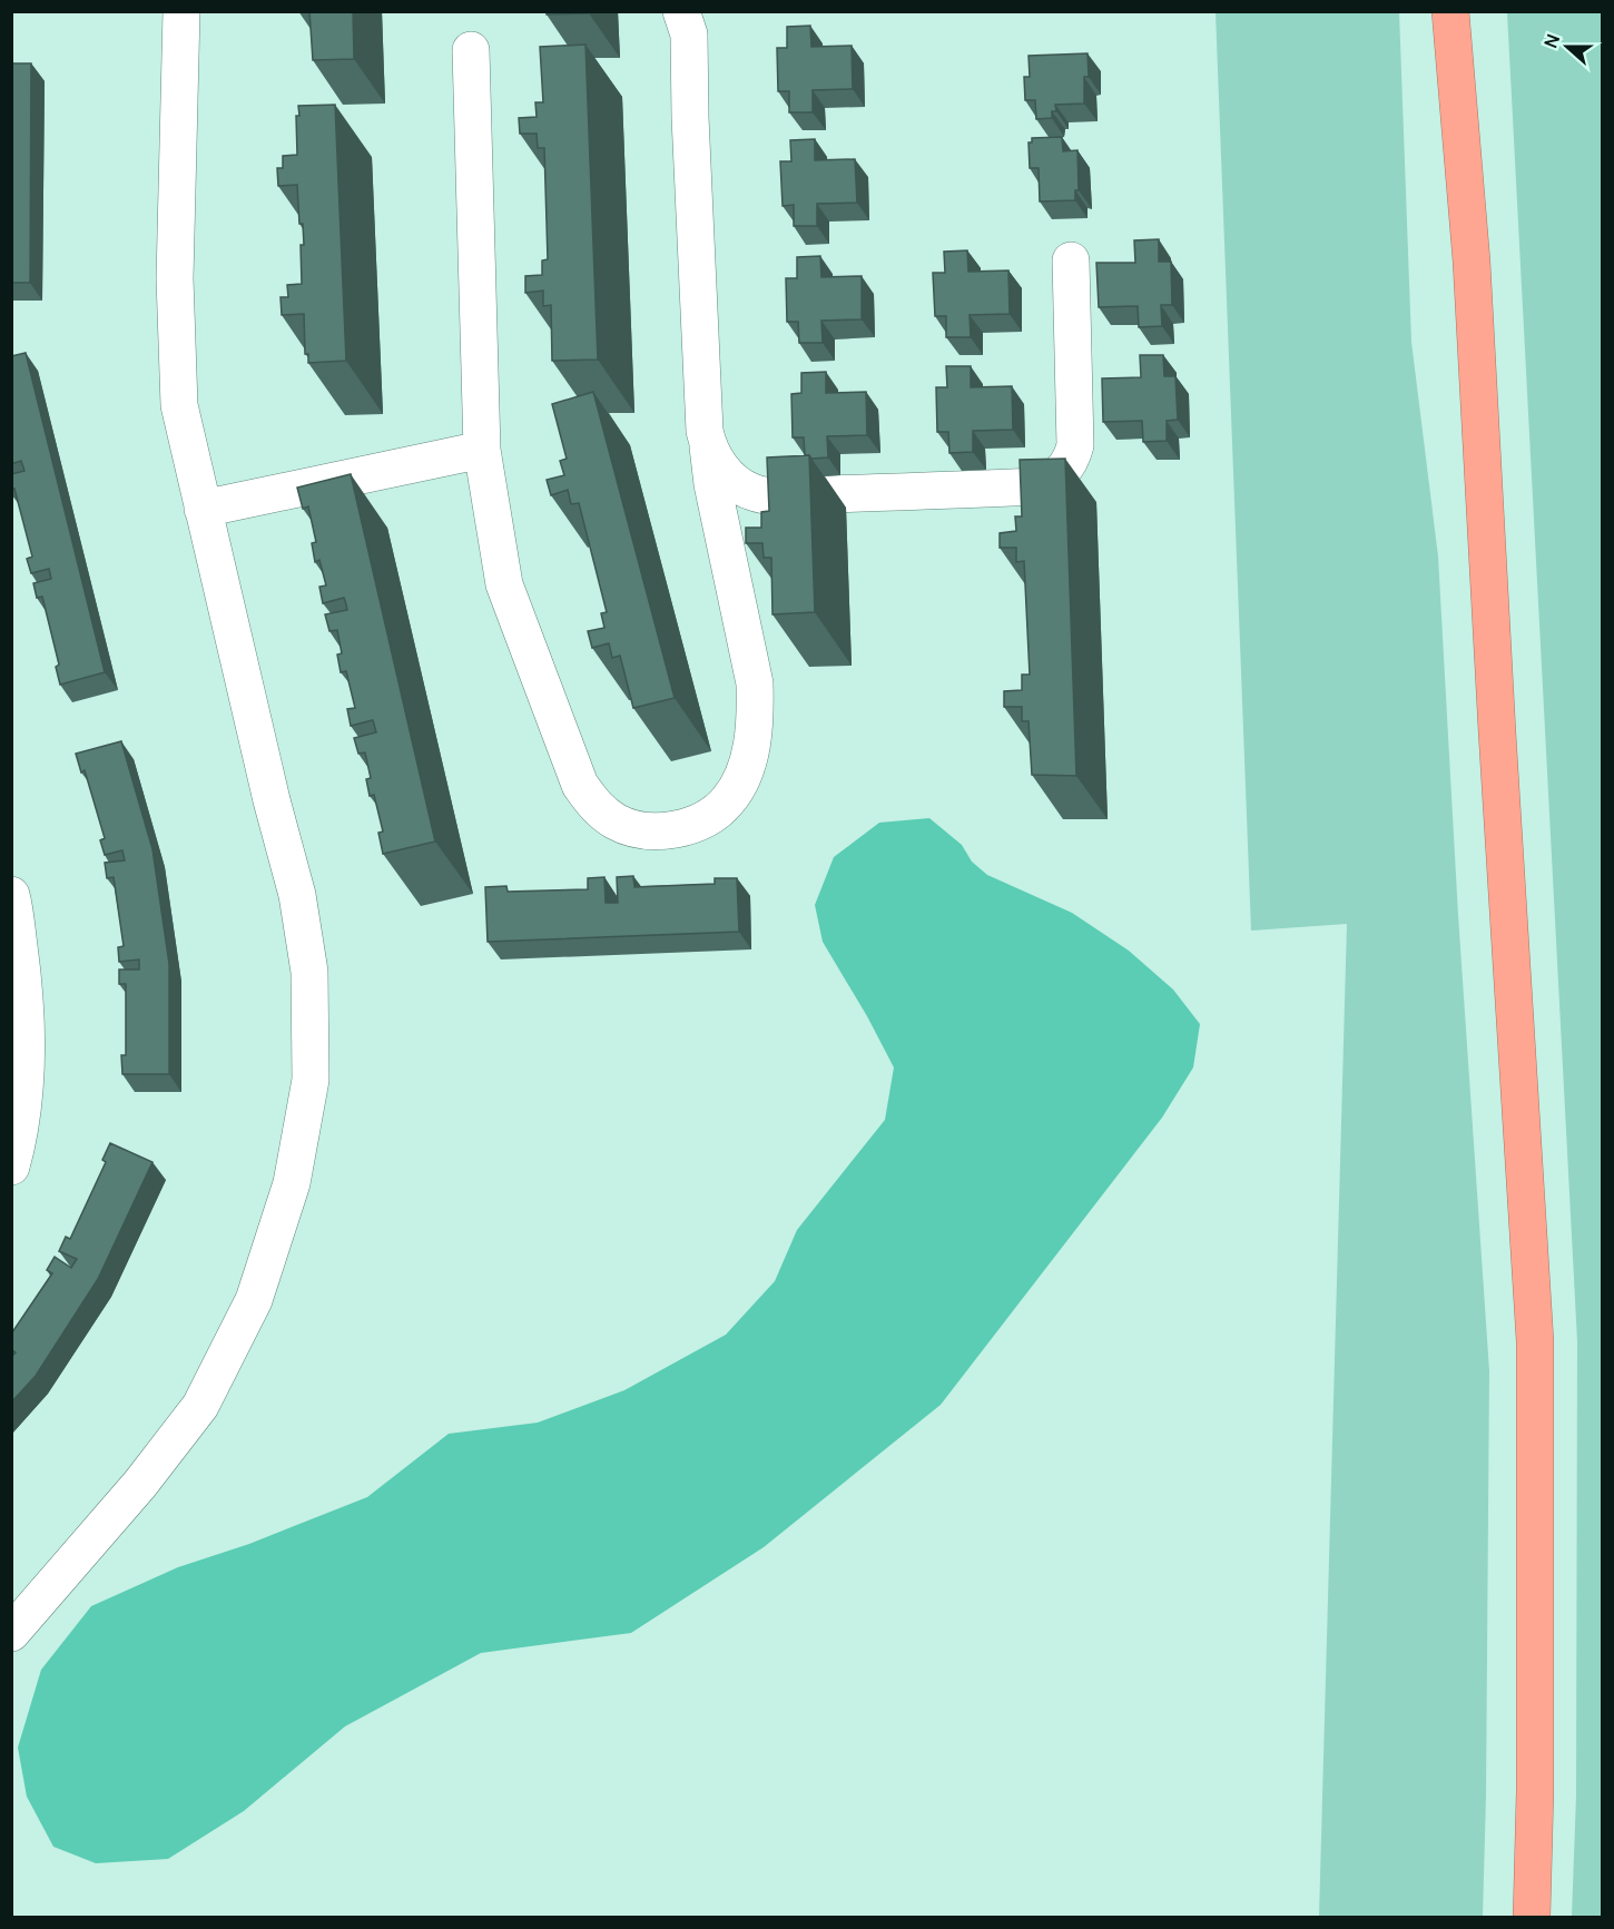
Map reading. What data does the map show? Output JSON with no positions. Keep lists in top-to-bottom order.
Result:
{
  "north": "left"
}
